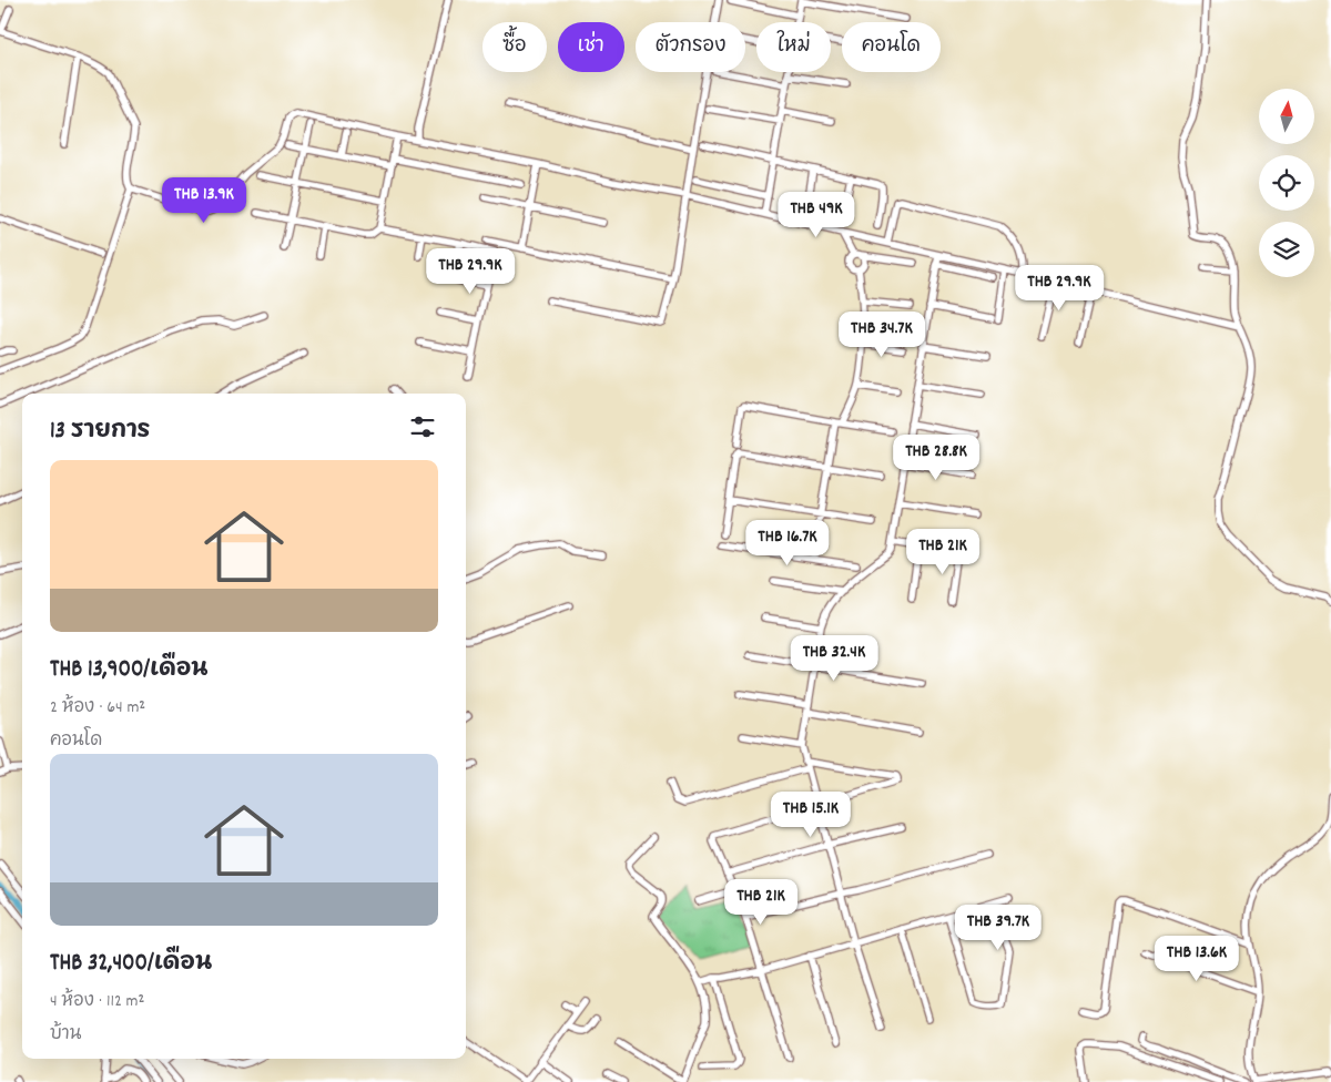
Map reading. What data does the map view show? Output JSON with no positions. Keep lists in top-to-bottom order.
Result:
{
  "north": "top",
  "page": {
    "chip": [
      "ซื้อ",
      "เช่า",
      "ตัวกรอง",
      "ใหม่",
      "คอนโด"
    ],
    "price": [
      "THB 13.9K",
      "THB 49K",
      "THB 29.9K",
      "THB 29.9K",
      "THB 34.7K",
      "THB 28.8K",
      "THB 16.7K",
      "THB 21K",
      "THB 32.4K",
      "THB 15.1K",
      "THB 21K",
      "THB 39.7K",
      "THB 13.6K"
    ],
    "heading": "13 รายการ",
    "list": [
      {
        "name": "THB 13,900/เดือน",
        "note": "2 ห้อง · 64 m² · คอนโด"
      },
      {
        "name": "THB 32,400/เดือน",
        "note": "4 ห้อง · 112 m² · บ้าน"
      }
    ]
  }
}
